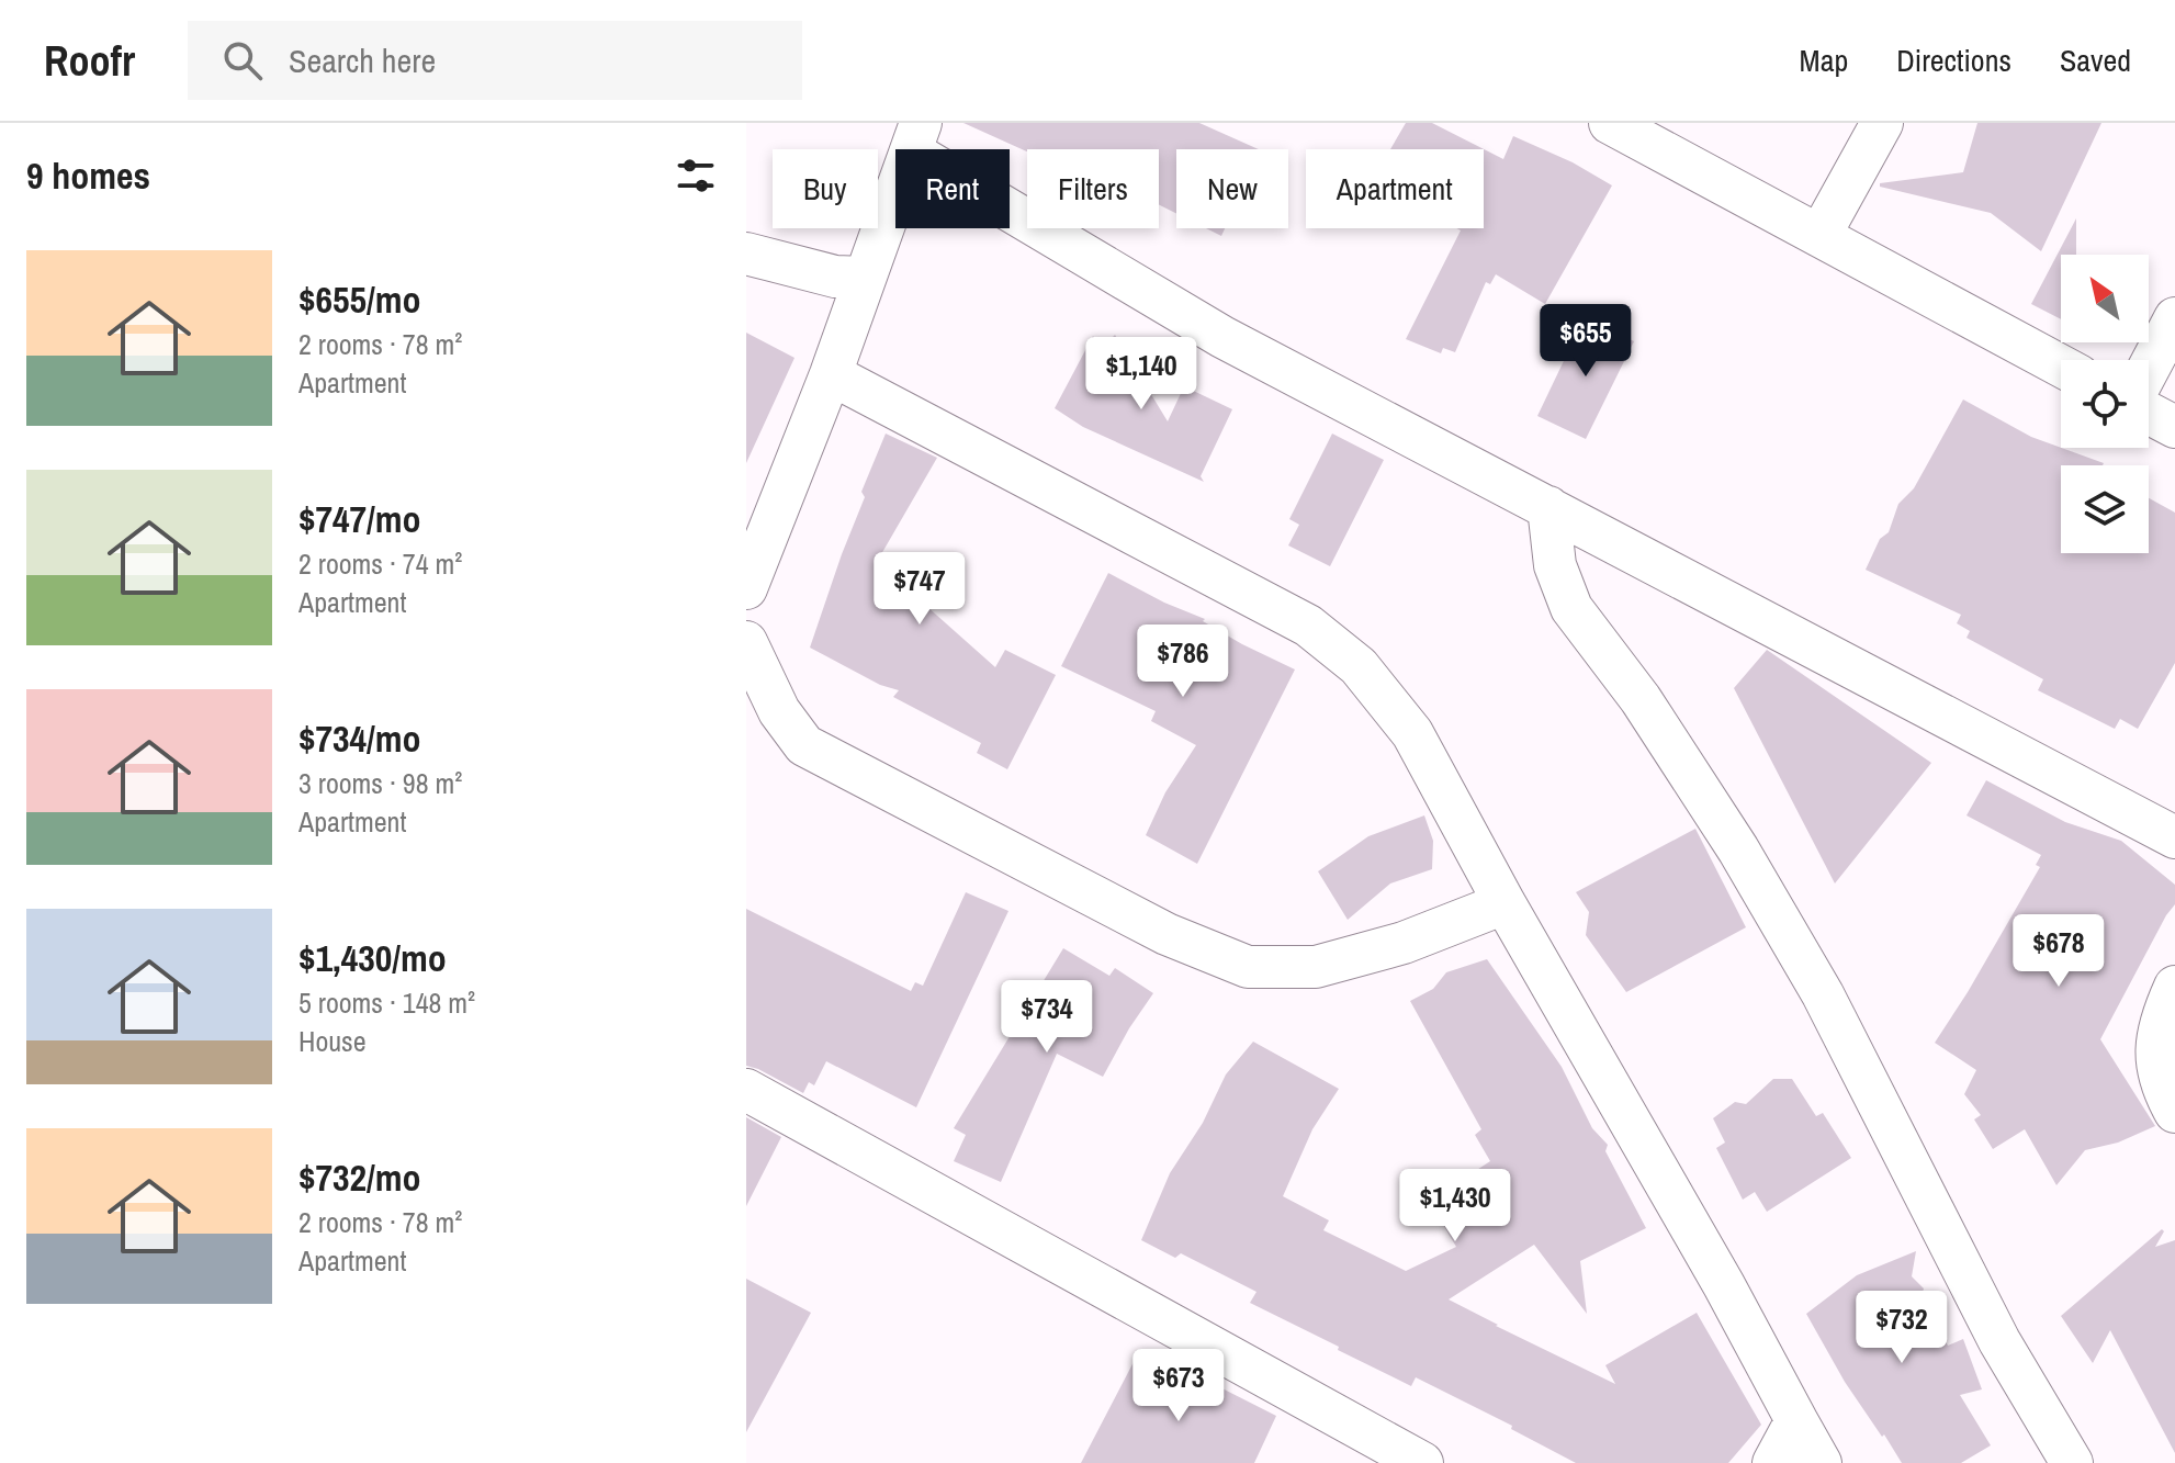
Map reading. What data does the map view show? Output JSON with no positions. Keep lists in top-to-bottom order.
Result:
{
  "north": "top left",
  "page": {
    "header": "Roofr",
    "search": "Search here",
    "nav": ["Map", "Directions", "Saved"],
    "heading": "9 homes",
    "chip": [
      "Buy",
      "Rent",
      "Filters",
      "New",
      "Apartment"
    ],
    "list": [
      {
        "name": "$655/mo",
        "note": "2 rooms · 78 m² · Apartment"
      },
      {
        "name": "$747/mo",
        "note": "2 rooms · 74 m² · Apartment"
      },
      {
        "name": "$734/mo",
        "note": "3 rooms · 98 m² · Apartment"
      },
      {
        "name": "$1,430/mo",
        "note": "5 rooms · 148 m² · House"
      },
      {
        "name": "$732/mo",
        "note": "2 rooms · 78 m² · Apartment"
      }
    ],
    "price": [
      "$655",
      "$1,140",
      "$747",
      "$786",
      "$678",
      "$734",
      "$1,430",
      "$732",
      "$673"
    ]
  }
}
